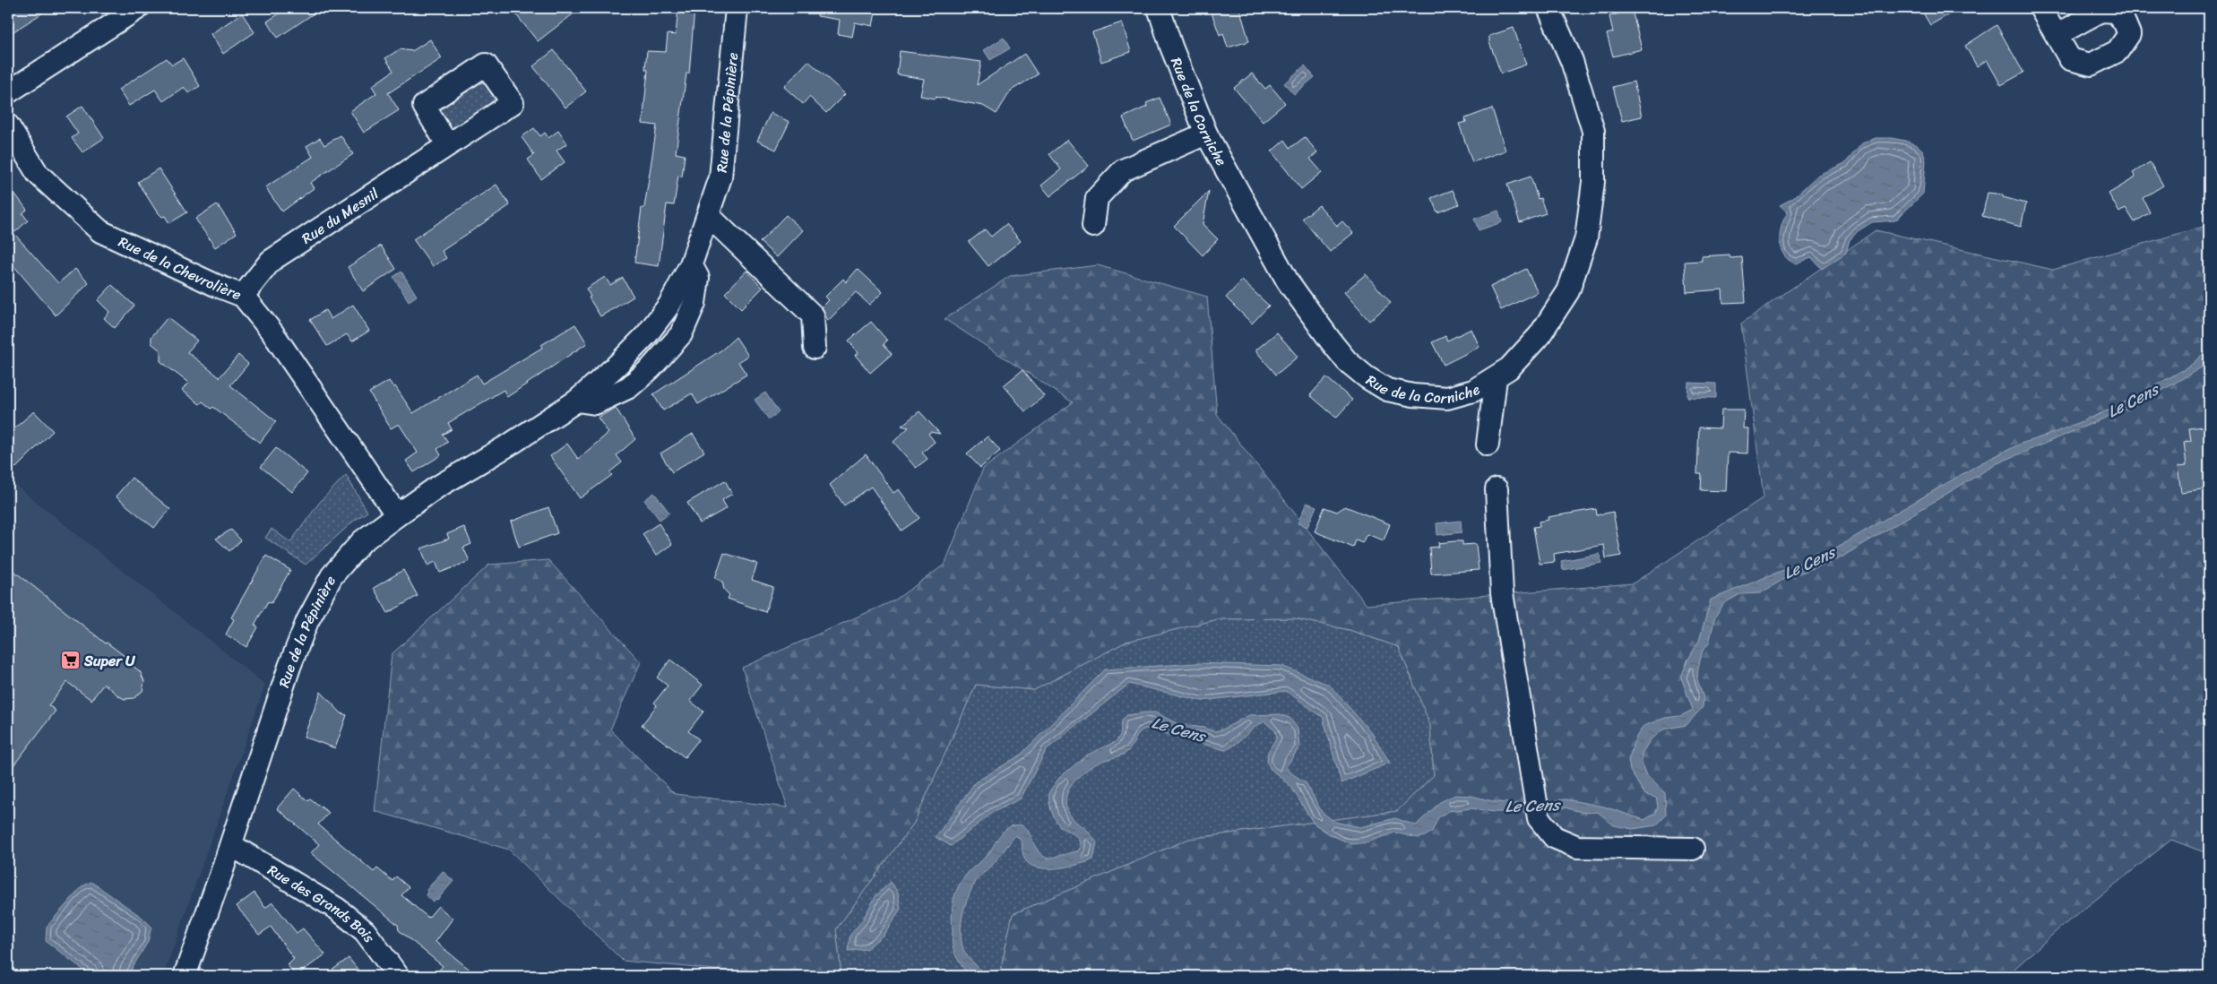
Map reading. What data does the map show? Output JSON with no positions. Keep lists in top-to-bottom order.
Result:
{
  "streets": {
    "street": [
      "Rue de la Corniche",
      "Rue de la Pépinière",
      "Rue du Mesnil",
      "Rue de la Chevrolière",
      "Rue des Grands Bois"
    ]
  },
  "crossings": [
    ["Rue de la Pépinière", "Rue de la Chevrolière"],
    ["Rue de la Pépinière", "Rue des Grands Bois"],
    ["Rue du Mesnil", "Rue de la Chevrolière"]
  ],
  "water": ["Le Cens"],
  "places": {
    "supermarket": ["Super U"]
  }
}
